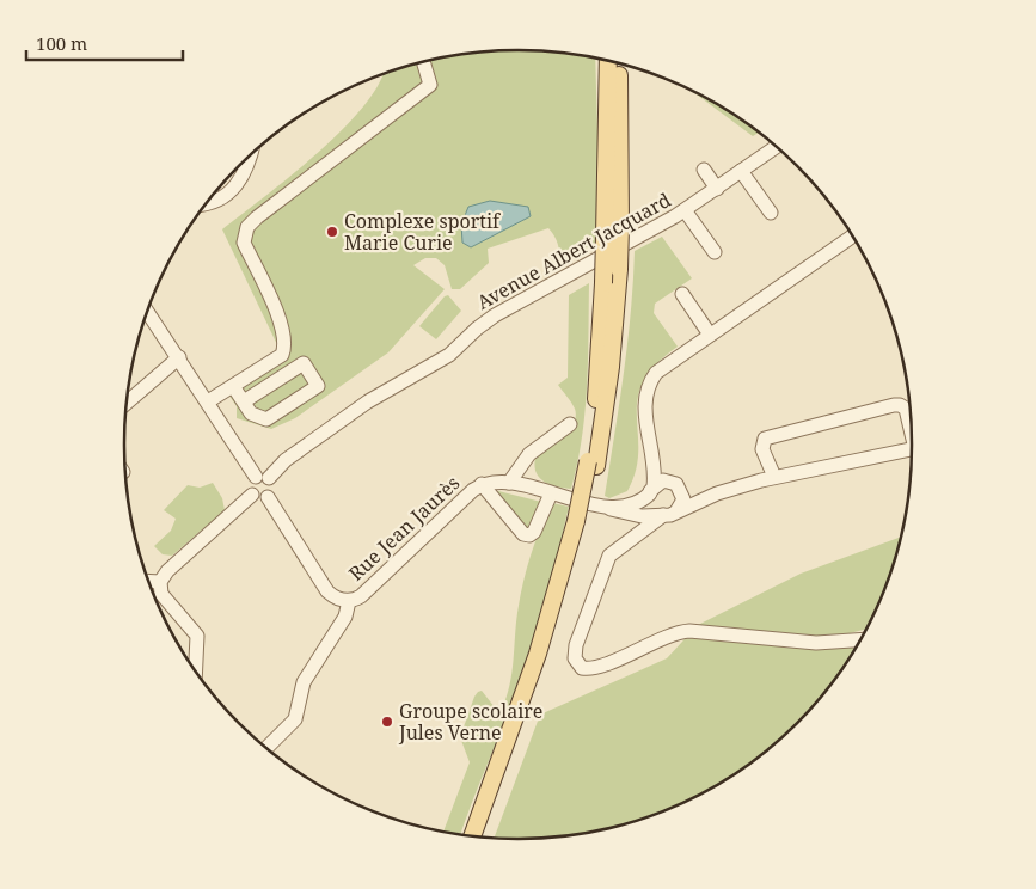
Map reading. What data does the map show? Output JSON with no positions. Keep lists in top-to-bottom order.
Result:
{
  "streets": {
    "street": ["Avenue Albert Jacquard", "Rue Jean Jaurès"]
  },
  "places": ["Complexe sportif Marie Curie", "Groupe scolaire Jules Verne"],
  "scale_bar": "100 m"
}
